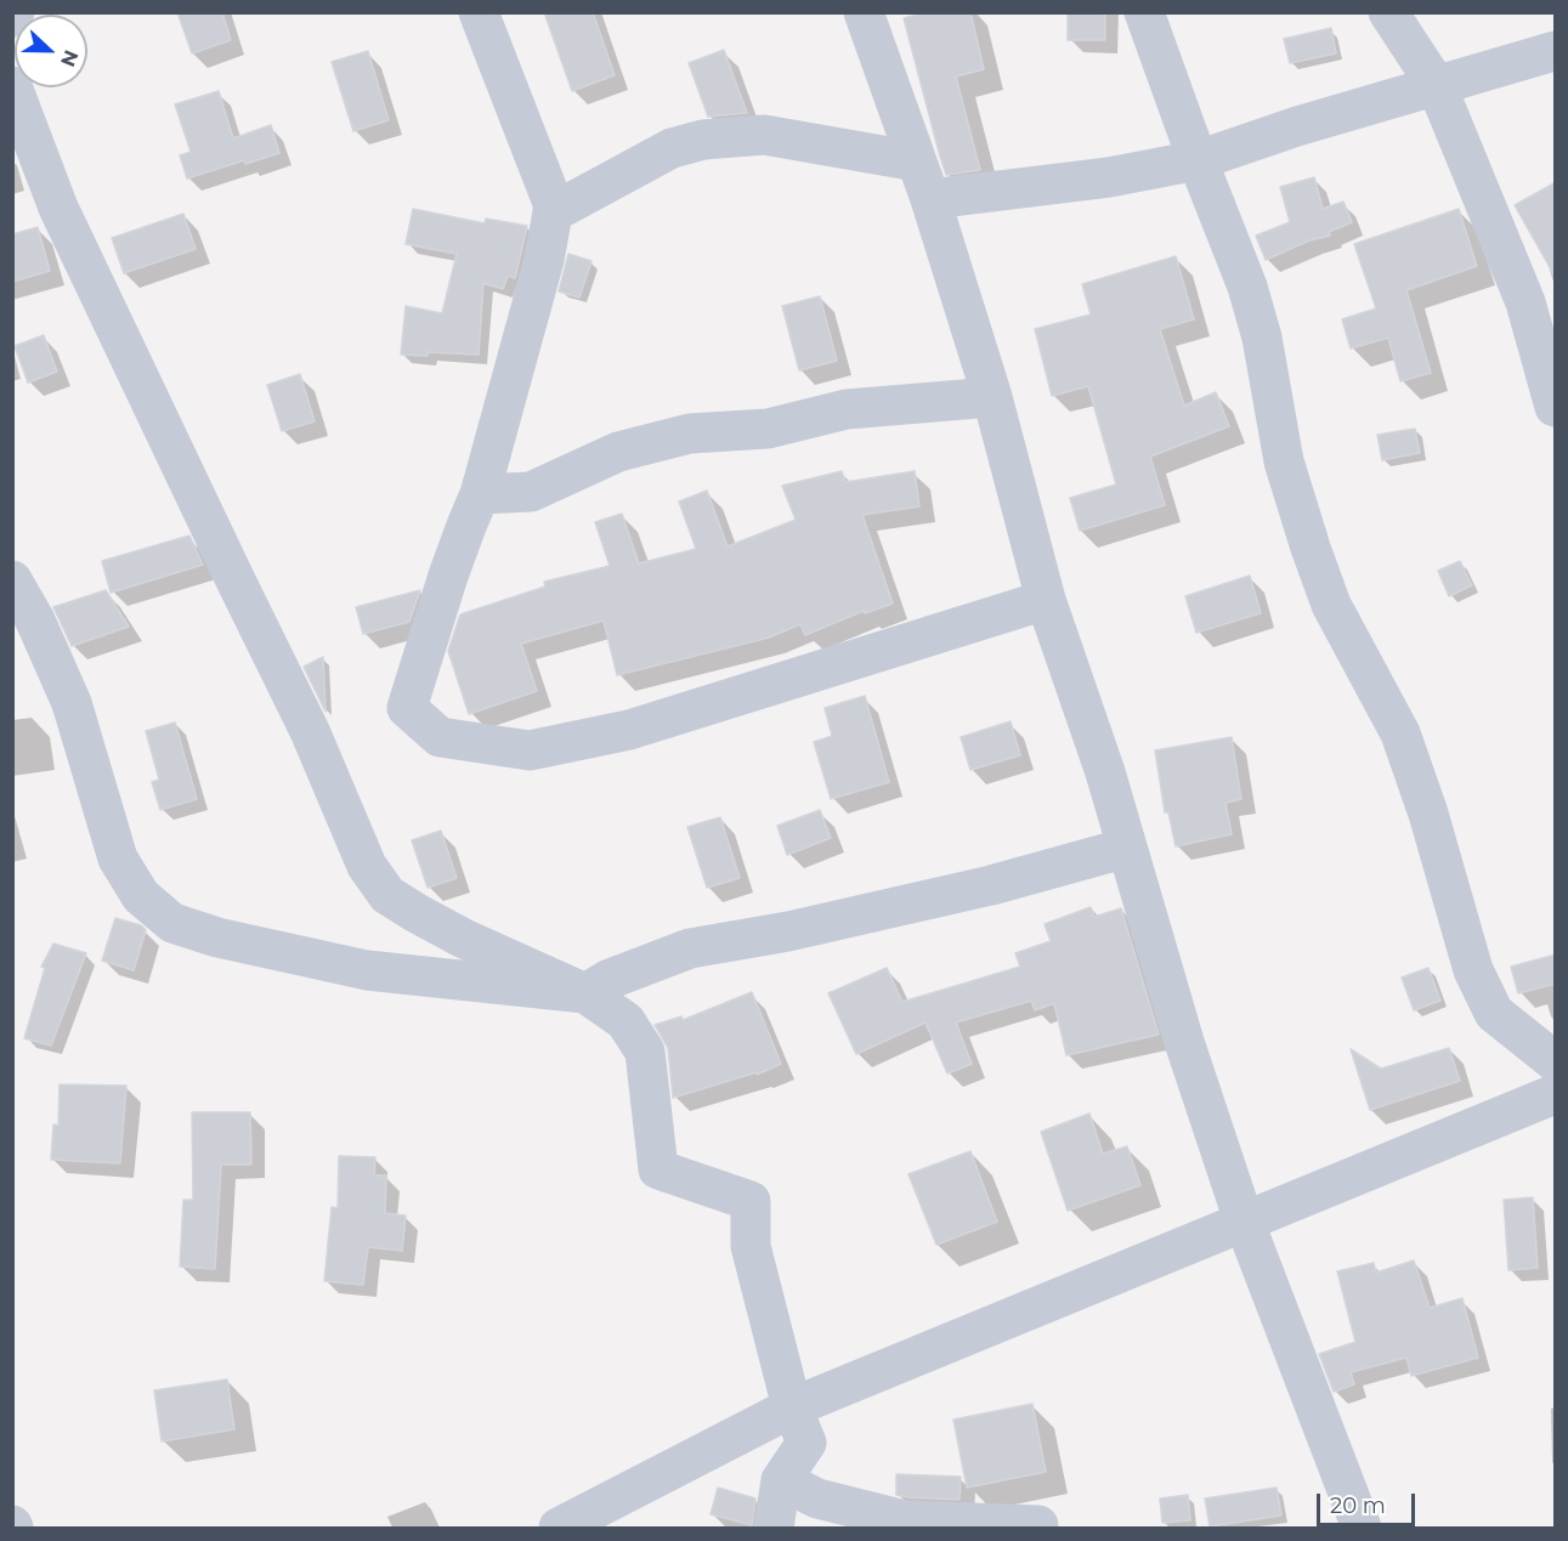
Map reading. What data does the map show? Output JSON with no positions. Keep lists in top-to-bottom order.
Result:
{
  "scale_bar": "20 m",
  "north": "right"
}
